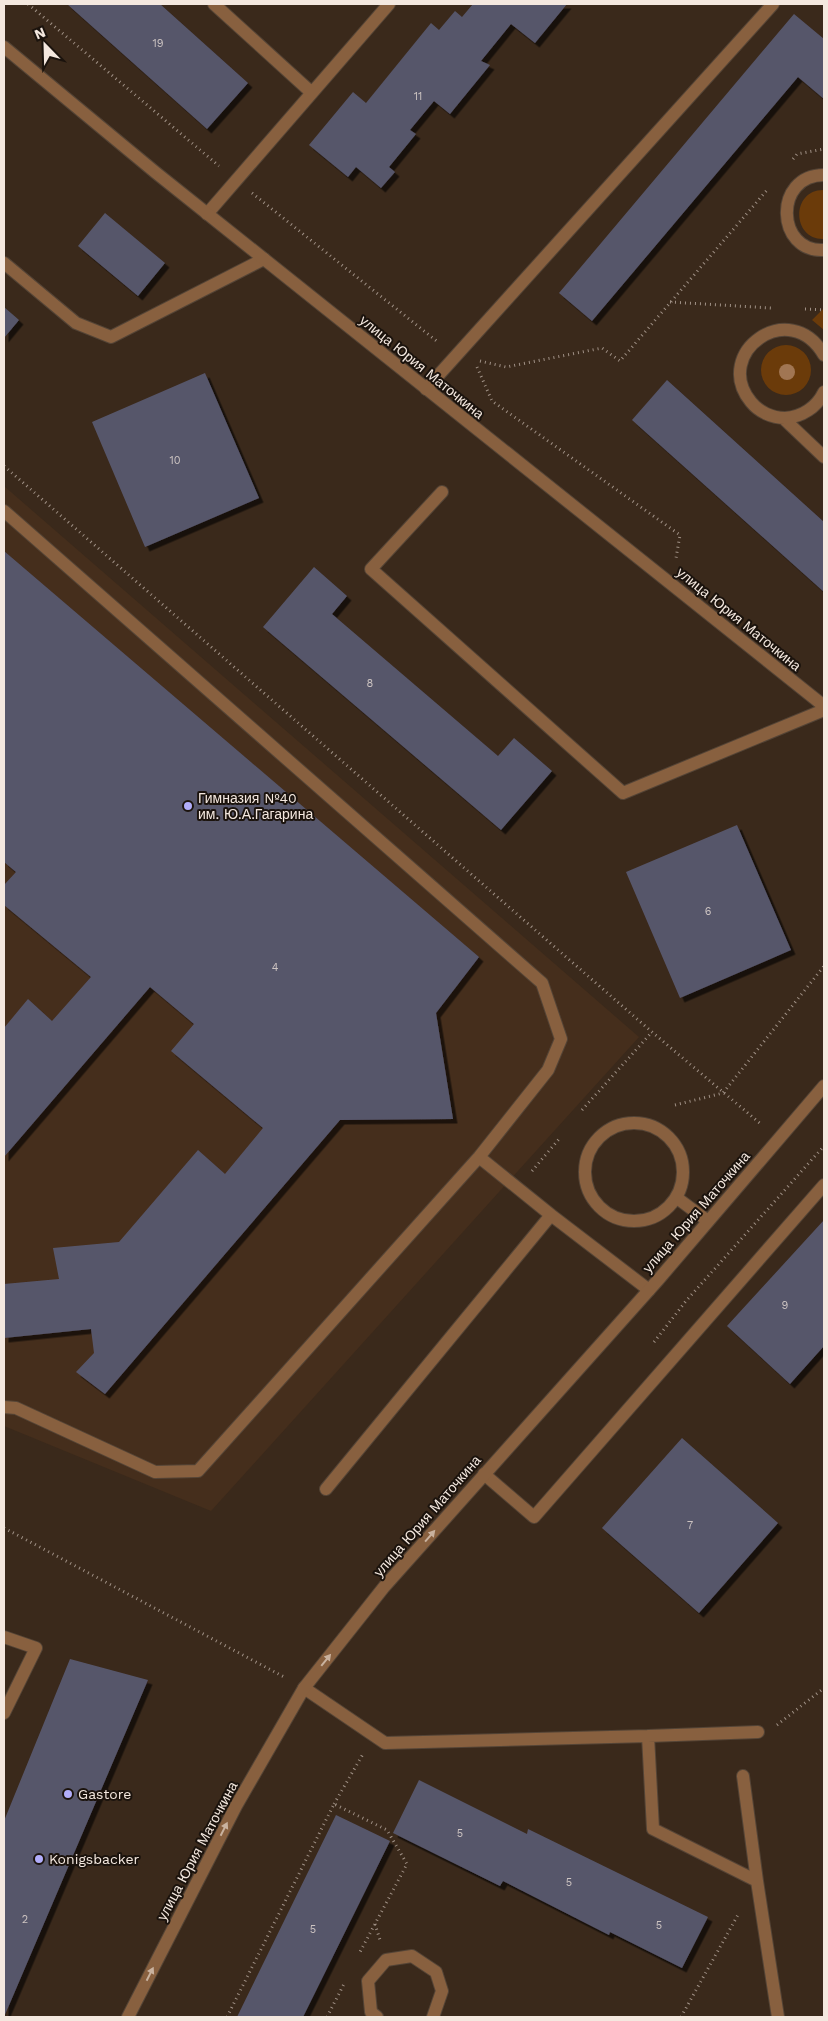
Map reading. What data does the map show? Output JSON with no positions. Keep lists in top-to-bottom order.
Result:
{
  "streets": {
    "street": ["улица Юрия Маточкина"]
  },
  "places": ["Гимназия №40 им. Ю.А.Гагарина", "Gastore", "Konigsbacker"],
  "house_numbers": [
    "19",
    "11",
    "10",
    "8",
    "6",
    "4",
    "9",
    "7",
    "5",
    "5",
    "2",
    "5",
    "5"
  ],
  "north": "top left"
}
